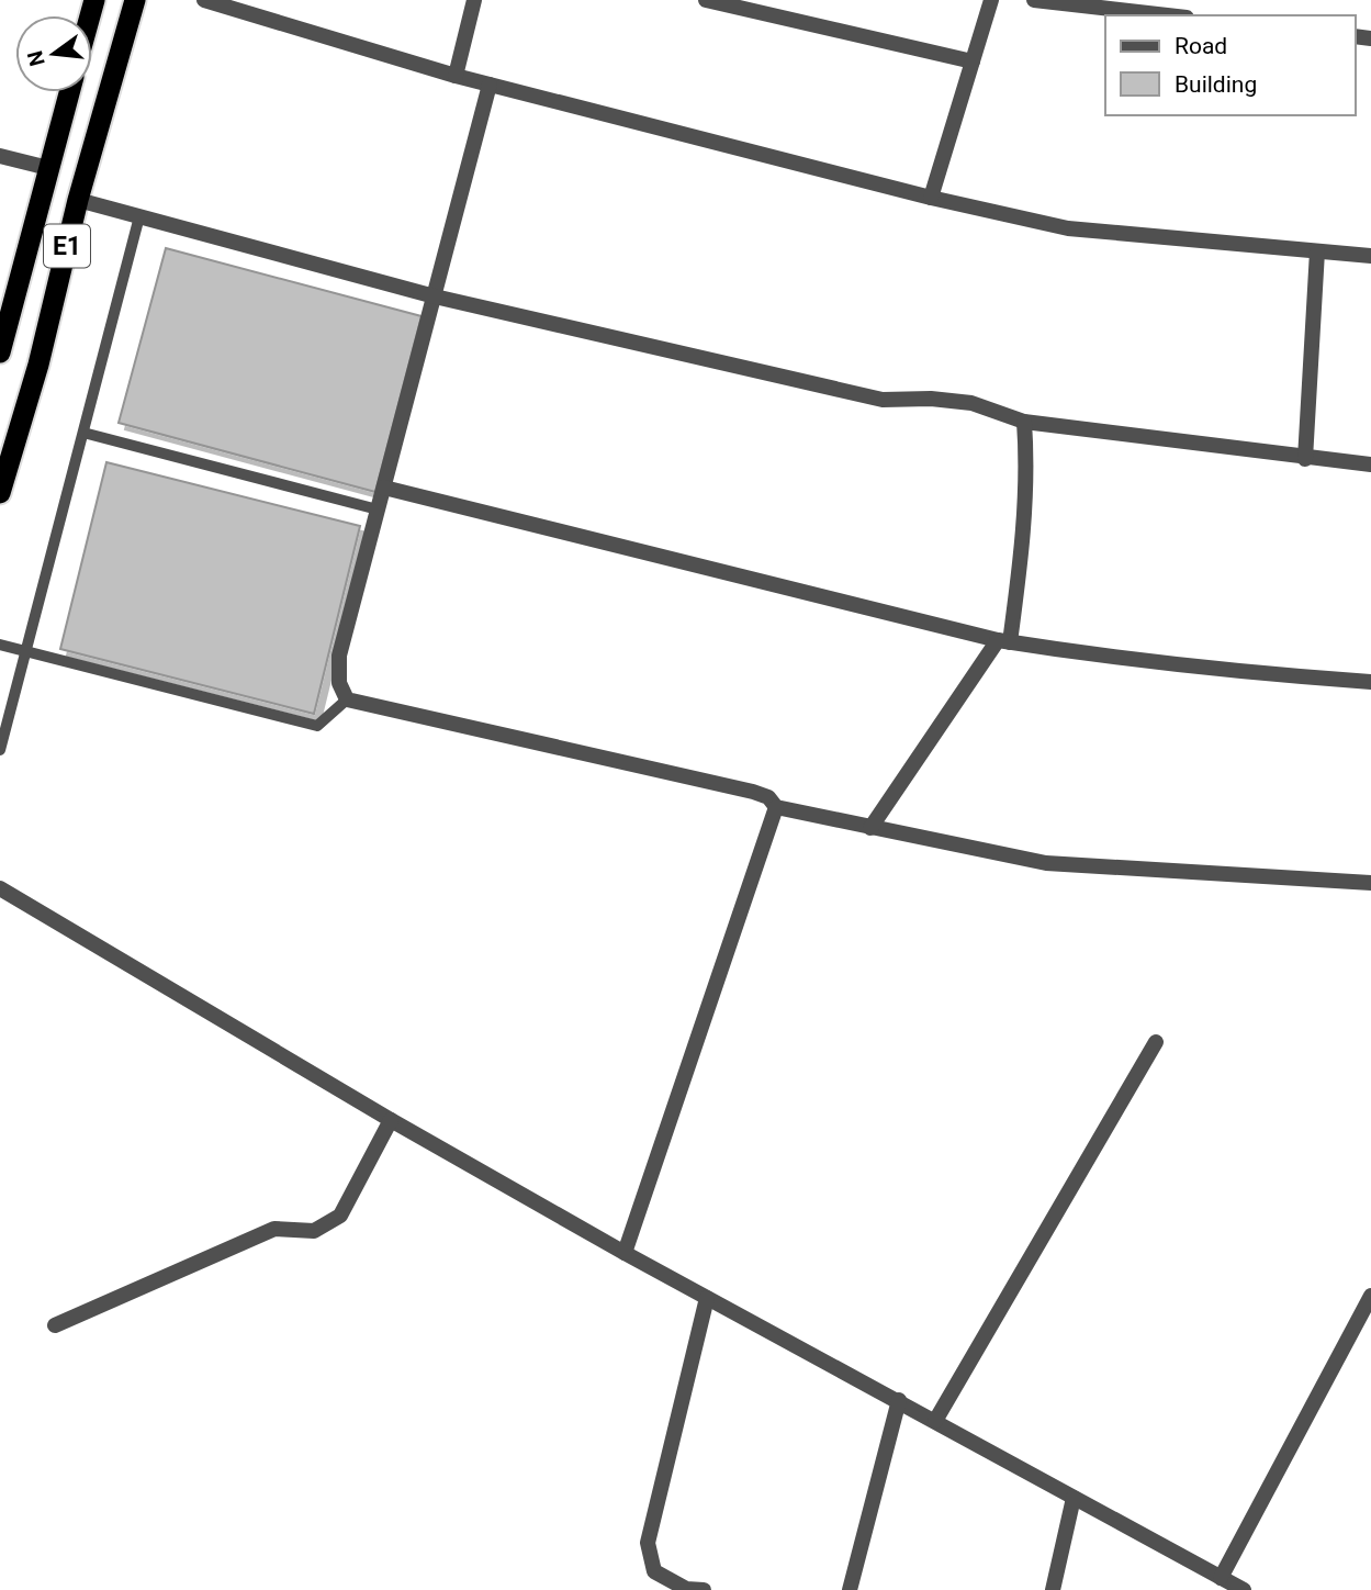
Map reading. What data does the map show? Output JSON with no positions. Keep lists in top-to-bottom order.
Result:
{
  "streets": {
    "highway": ["E1"]
  },
  "legend": ["Road", "Building"],
  "north": "left"
}
